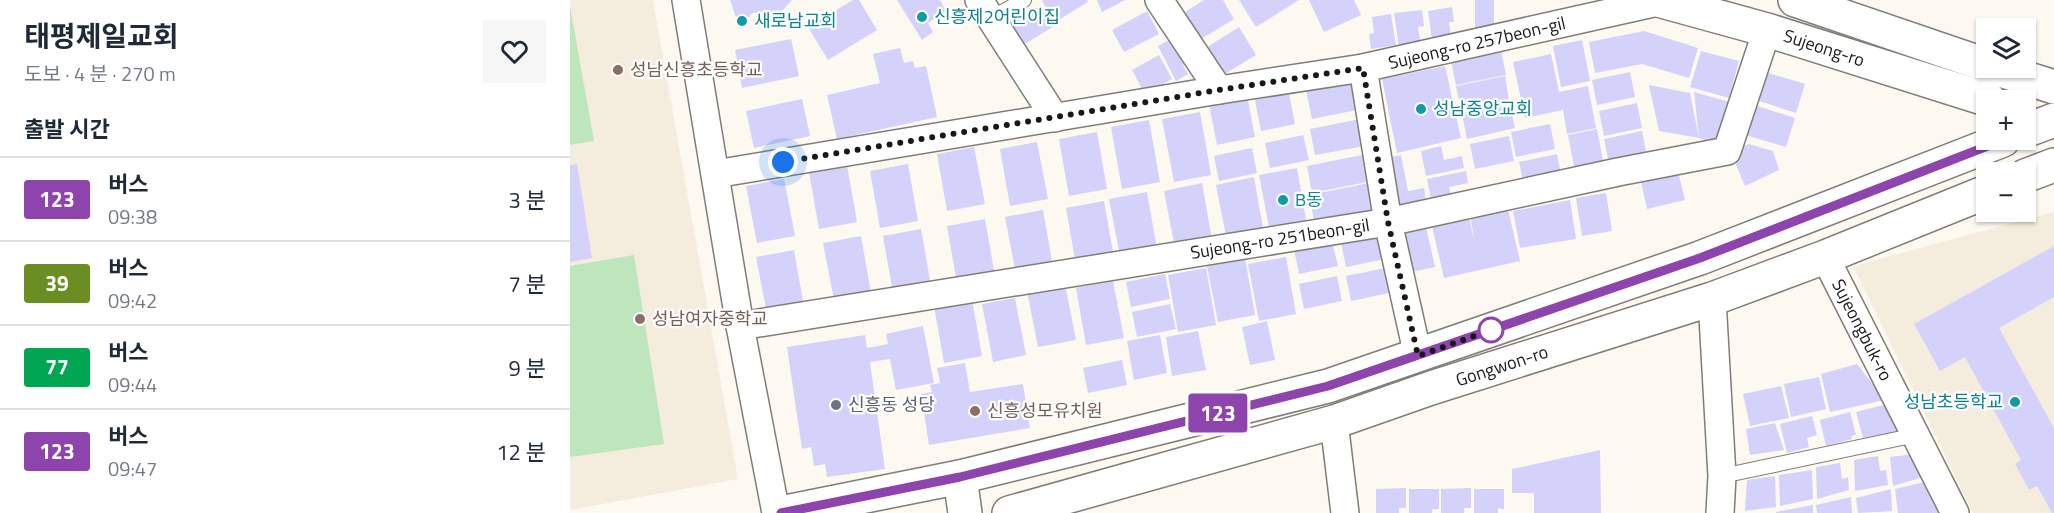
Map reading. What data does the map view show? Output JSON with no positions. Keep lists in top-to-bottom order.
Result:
{
  "streets": {
    "main road": ["Sujeong-ro", "Gongwon-ro"],
    "street": ["Sujeong-ro 257beon-gil", "Sujeong-ro 251beon-gil", "Sujeongbuk-ro"]
  },
  "crossings": [
    ["Sujeong-ro 257beon-gil", "Sujeong-ro"],
    ["Sujeong-ro", "Sujeong-ro 251beon-gil"],
    ["Sujeongbuk-ro", "Gongwon-ro"]
  ],
  "places": [
    "신흥제2어린이집",
    "새로남교회",
    "성남신흥초등학교",
    "성남중앙교회",
    "B동",
    "성남여자중학교",
    "성남초등학교",
    "신흥동 성당",
    "신흥성모유치원"
  ],
  "lines": ["bus line 123"],
  "page": {
    "heading": [
      ["태평제일교회", "도보 · 4 분 · 270 m"],
      "출발 시간"
    ],
    "on_map": "123",
    "map_buttons": ["+", "−"],
    "list": [
      {
        "mark": "123",
        "name": "버스",
        "note": "09:38",
        "value": "3 분"
      },
      {
        "mark": "39",
        "name": "버스",
        "note": "09:42",
        "value": "7 분"
      },
      {
        "mark": "77",
        "name": "버스",
        "note": "09:44",
        "value": "9 분"
      },
      {
        "mark": "123",
        "name": "버스",
        "note": "09:47",
        "value": "12 분"
      }
    ]
  }
}
